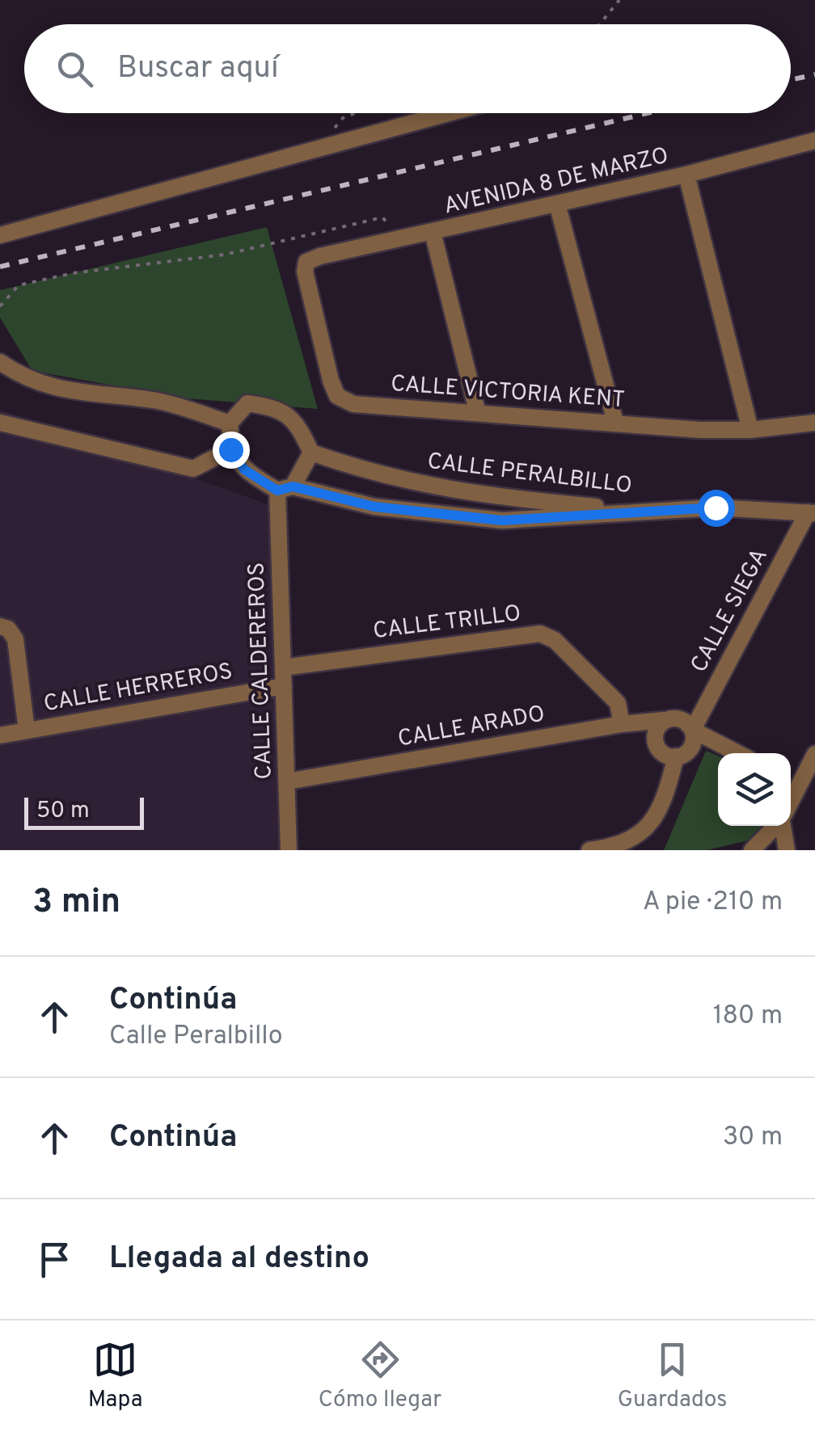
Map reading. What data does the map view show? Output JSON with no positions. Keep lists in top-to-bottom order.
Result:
{
  "streets": {
    "street": [
      "AVENIDA 8 DE MARZO",
      "CALLE VICTORIA KENT",
      "CALLE PERALBILLO",
      "CALLE SIEGA",
      "CALLE TRILLO",
      "CALLE CALDEREROS",
      "CALLE HERREROS",
      "CALLE ARADO"
    ]
  },
  "crossings": [
    ["AVENIDA 8 DE MARZO", "CALLE VICTORIA KENT"],
    ["CALLE PERALBILLO", "CALLE SIEGA"],
    ["CALLE PERALBILLO", "CALLE CALDEREROS"],
    ["CALLE SIEGA", "CALLE ARADO"],
    ["CALLE TRILLO", "CALLE CALDEREROS"],
    ["CALLE TRILLO", "CALLE ARADO"],
    ["CALLE CALDEREROS", "CALLE HERREROS"],
    ["CALLE CALDEREROS", "CALLE ARADO"]
  ],
  "scale_bar": "50 m",
  "page": {
    "search": "Buscar aquí",
    "scale": "50 m",
    "heading": ["3 min", "A pie · 210 m"],
    "list": [
      ["Continúa", "Calle Peralbillo", "180 m"],
      ["Continúa", "30 m"],
      "Llegada al destino"
    ],
    "nav": ["Mapa", "Cómo llegar", "Guardados"]
  }
}
